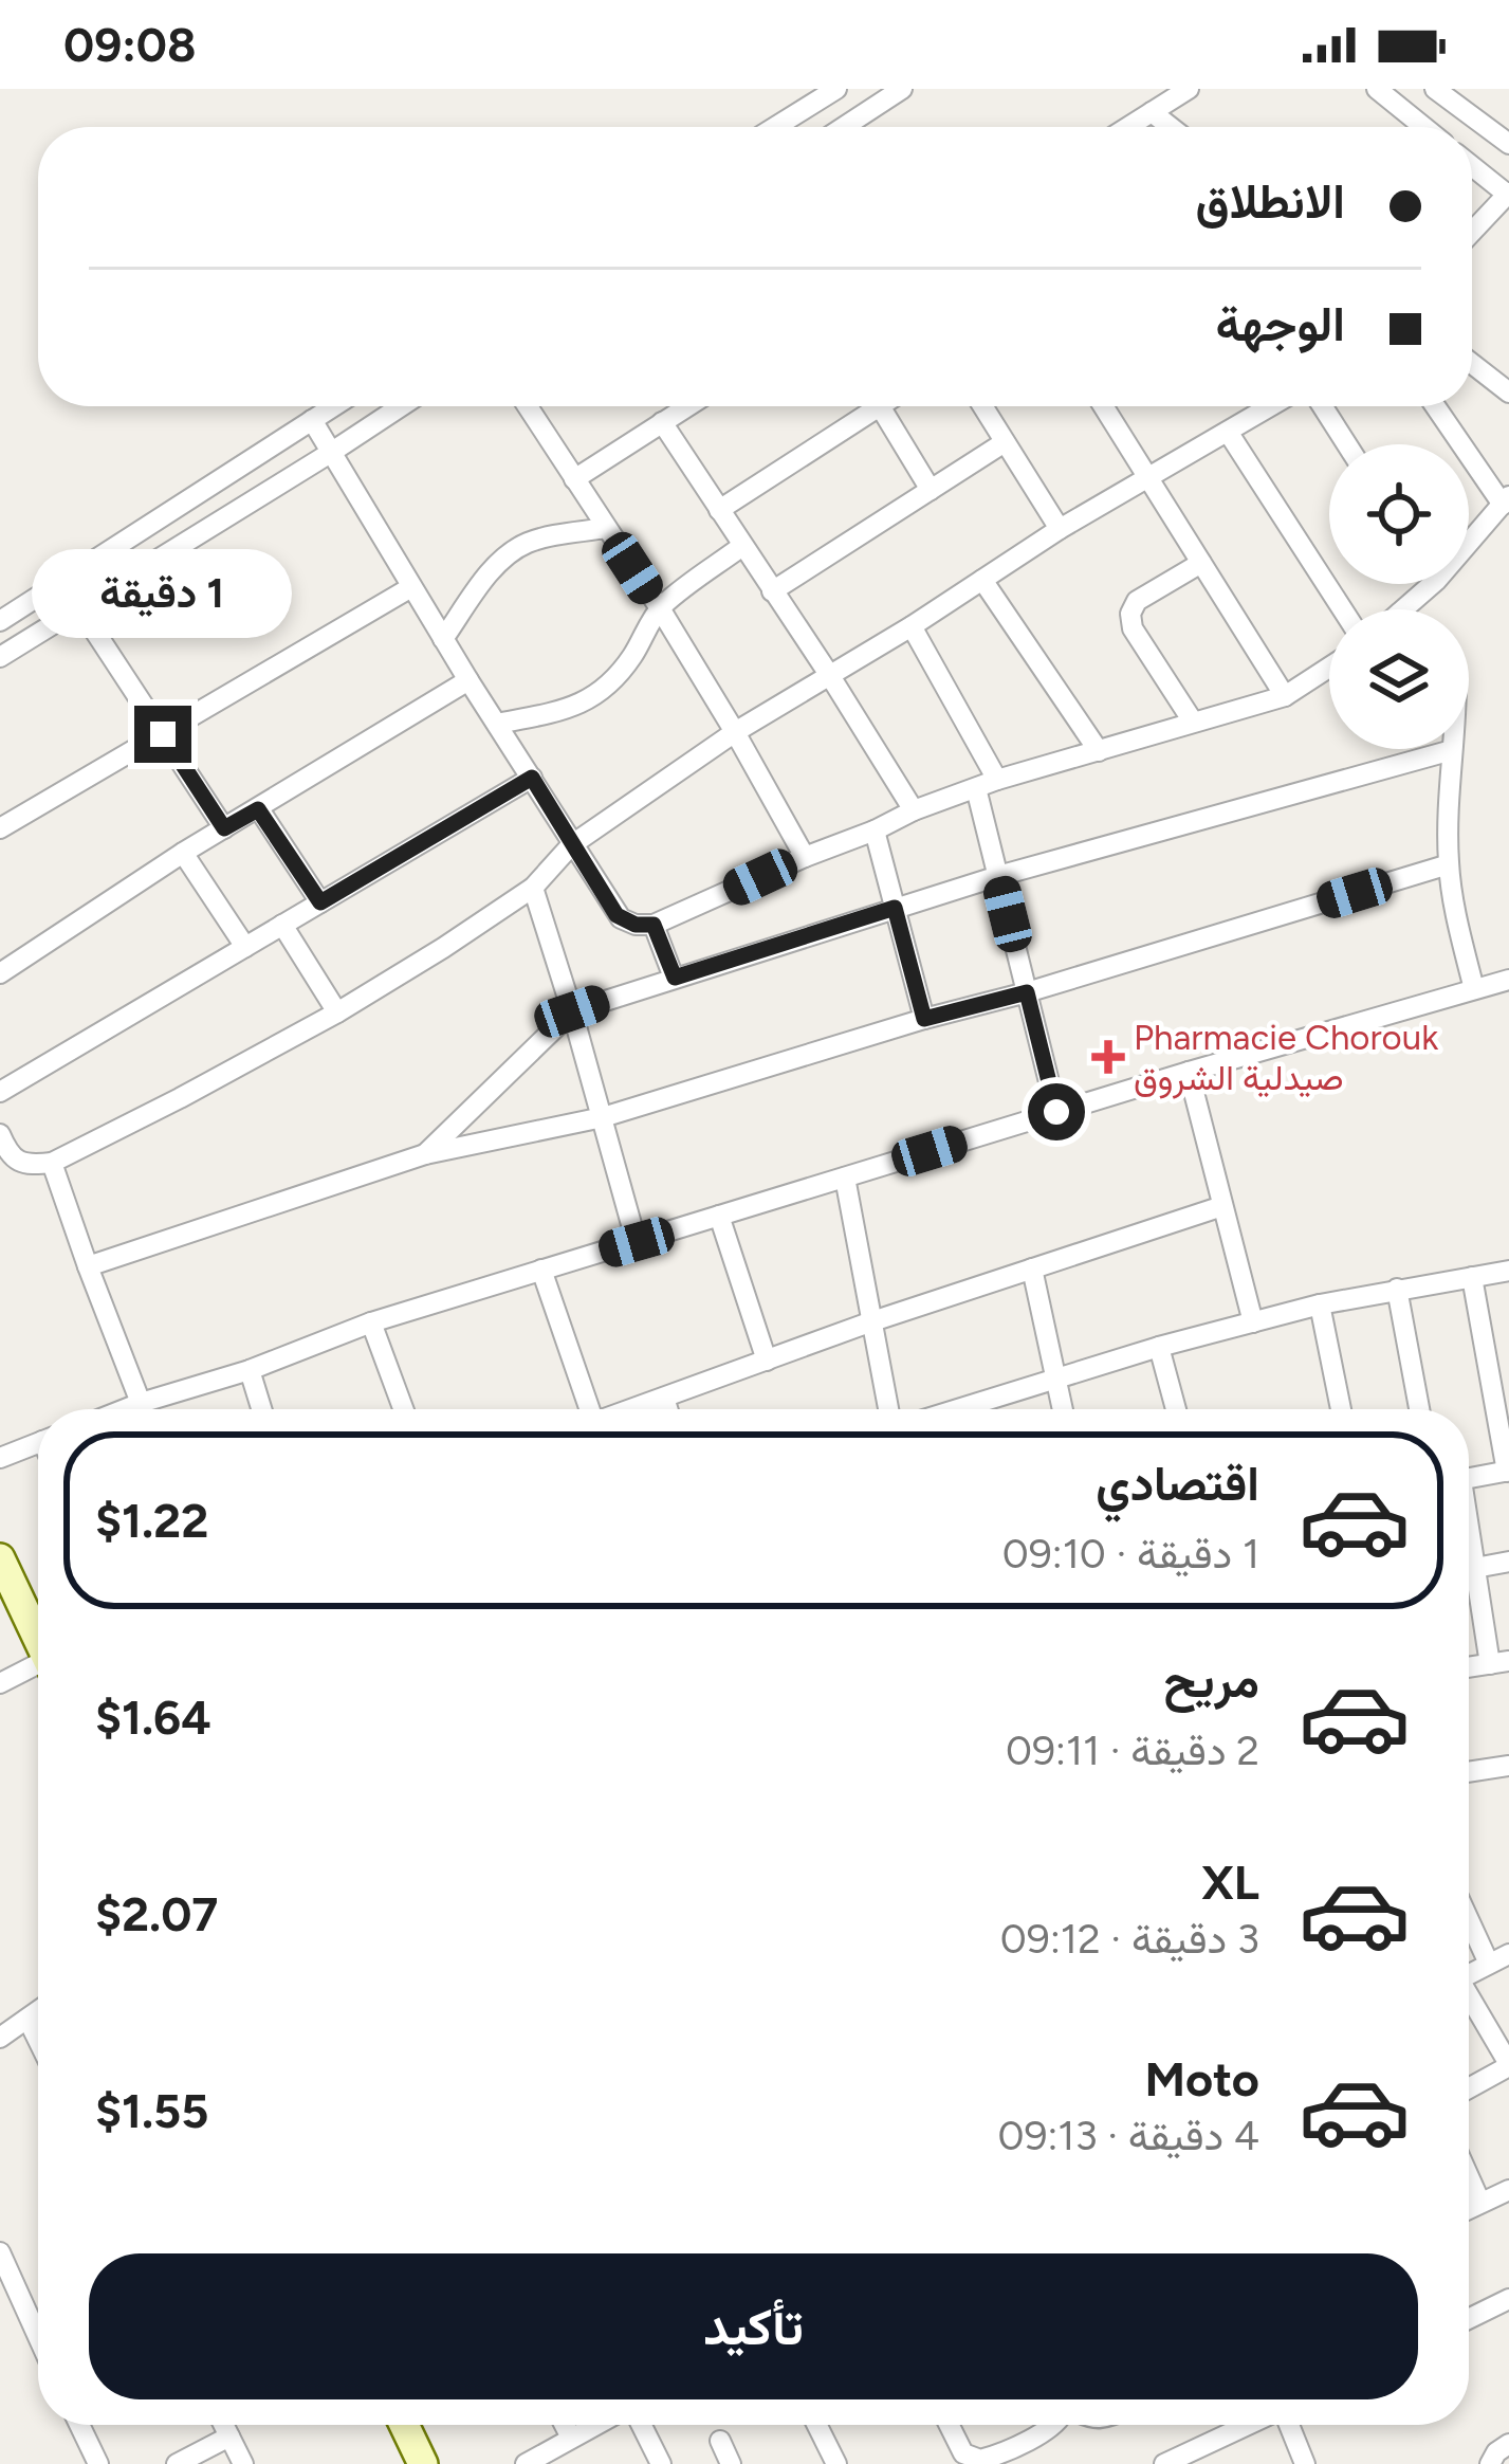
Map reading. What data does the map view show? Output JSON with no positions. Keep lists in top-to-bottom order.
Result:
{
  "places": {
    "health": ["Pharmacie Chorouk صيدلية الشروق"]
  },
  "page": {
    "status": "09:08",
    "banner": ["الانطلاق", "الوجهة"],
    "bubble": "1 دقيقة",
    "list": [
      {
        "name": "اقتصادي",
        "note": "1 دقيقة · 09:10",
        "value": "$1.22"
      },
      {
        "name": "مريح",
        "note": "2 دقيقة · 09:11",
        "value": "$1.64"
      },
      {
        "name": "XL",
        "note": "3 دقيقة · 09:12",
        "value": "$2.07"
      },
      {
        "name": "Moto",
        "note": "4 دقيقة · 09:13",
        "value": "$1.55"
      }
    ],
    "buttons": "تأكيد"
  }
}
